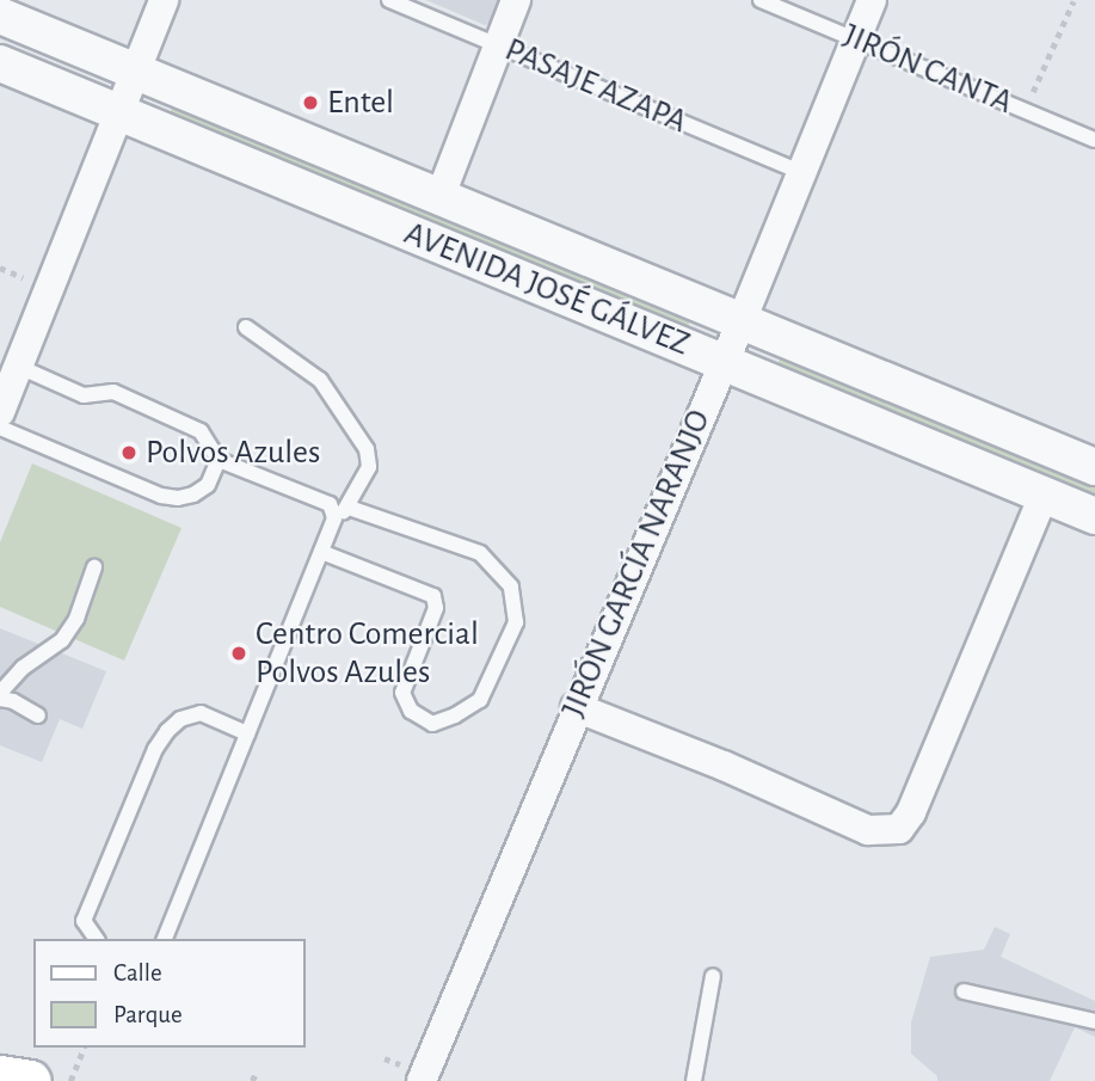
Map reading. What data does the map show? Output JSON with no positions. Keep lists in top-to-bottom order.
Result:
{
  "streets": {
    "street": ["AVENIDA JOSÉ GÁLVEZ", "JIRÓN GARCÍA NARANJO"],
    "lane": ["JIRÓN CANTA", "PASAJE AZAPA"]
  },
  "crossings": [
    ["JIRÓN CANTA", "JIRÓN GARCÍA NARANJO"],
    ["PASAJE AZAPA", "JIRÓN GARCÍA NARANJO"],
    ["AVENIDA JOSÉ GÁLVEZ", "JIRÓN GARCÍA NARANJO"]
  ],
  "places": ["Entel", "Polvos Azules", "Centro Comercial Polvos Azules"],
  "legend": ["Calle", "Parque"]
}
